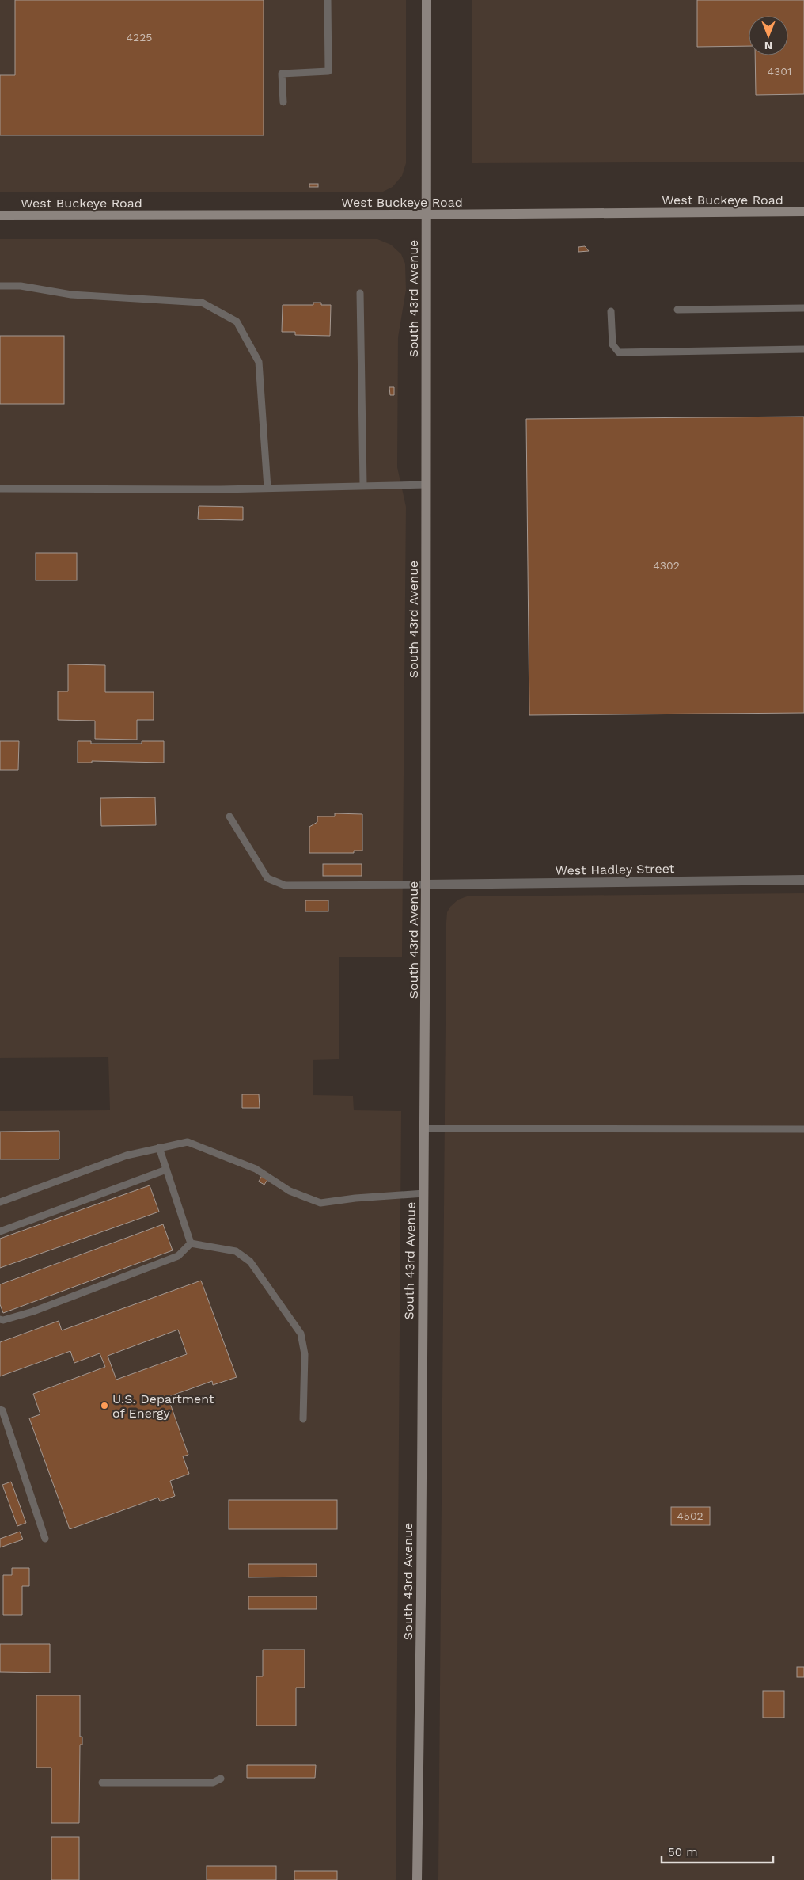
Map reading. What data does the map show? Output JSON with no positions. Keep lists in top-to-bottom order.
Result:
{
  "streets": {
    "main road": ["West Buckeye Road", "South 43rd Avenue"],
    "street": ["West Hadley Street"]
  },
  "crossings": [
    ["West Buckeye Road", "South 43rd Avenue"],
    ["South 43rd Avenue", "West Hadley Street"]
  ],
  "places": ["U.S. Department of Energy"],
  "house_numbers": [
    "4225",
    "4301",
    "4302",
    "4502"
  ],
  "scale_bar": "50 m",
  "north": "bottom"
}
